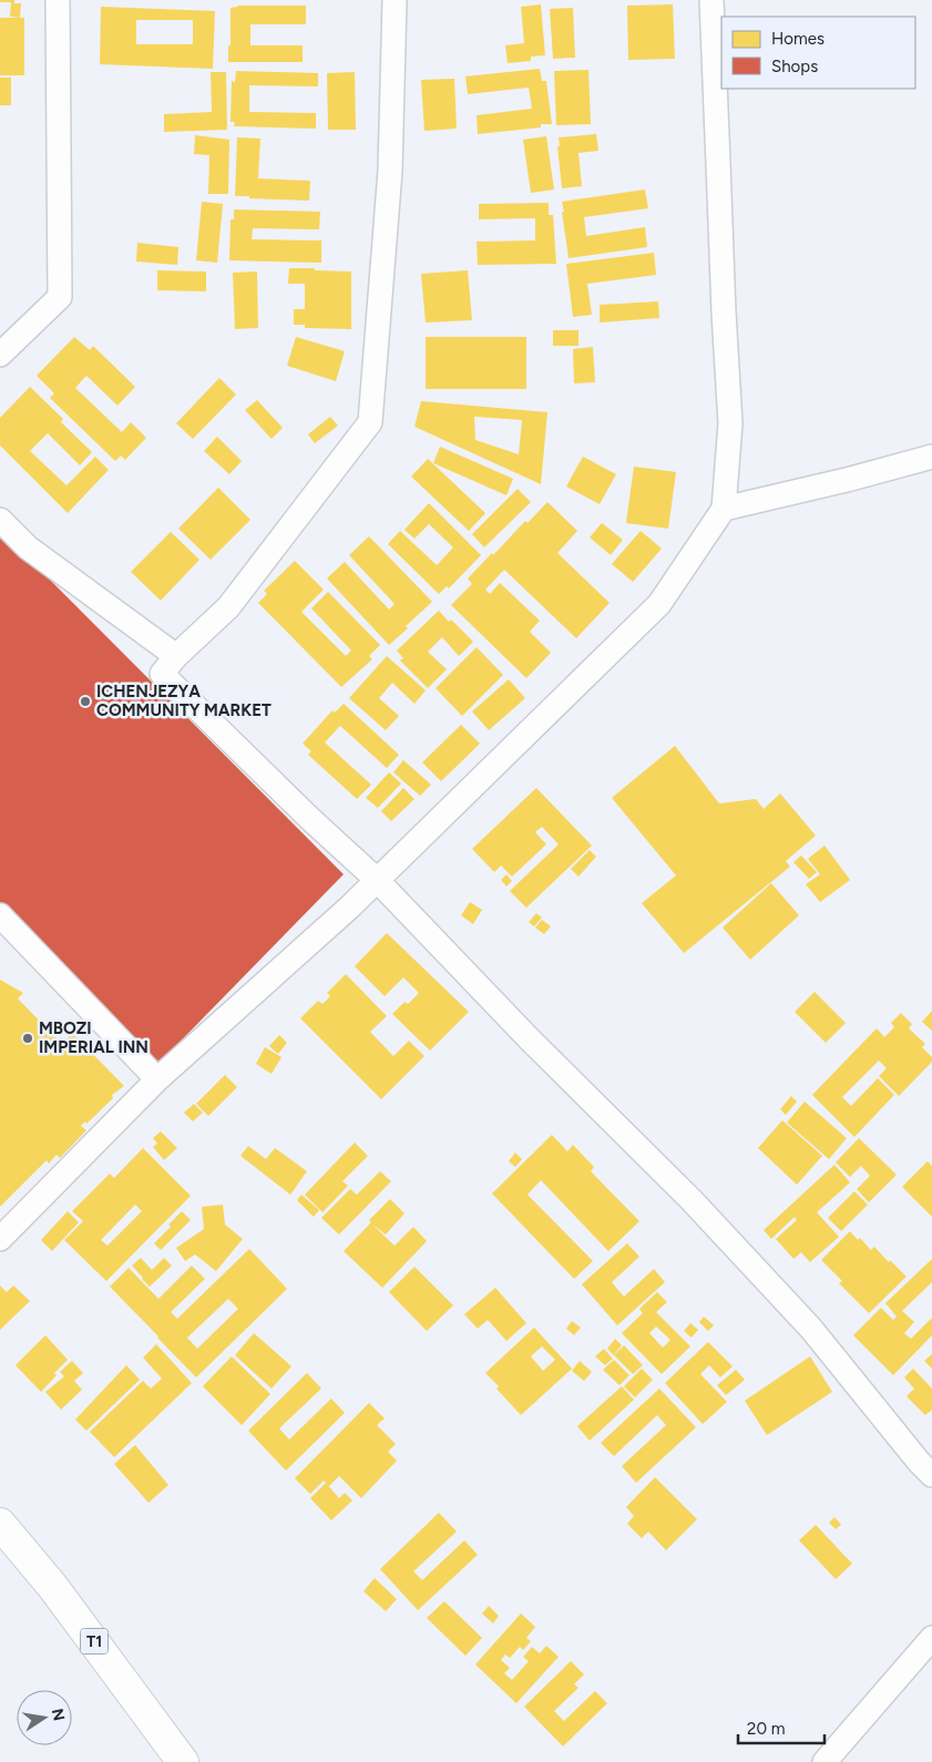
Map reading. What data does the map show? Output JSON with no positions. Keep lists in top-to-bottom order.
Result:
{
  "streets": {
    "highway": ["T1"]
  },
  "places": ["ICHENJEZYA COMMUNITY MARKET", "MBOZI IMPERIAL INN"],
  "legend": ["Homes", "Shops"],
  "scale_bar": "20 m",
  "north": "right"
}
